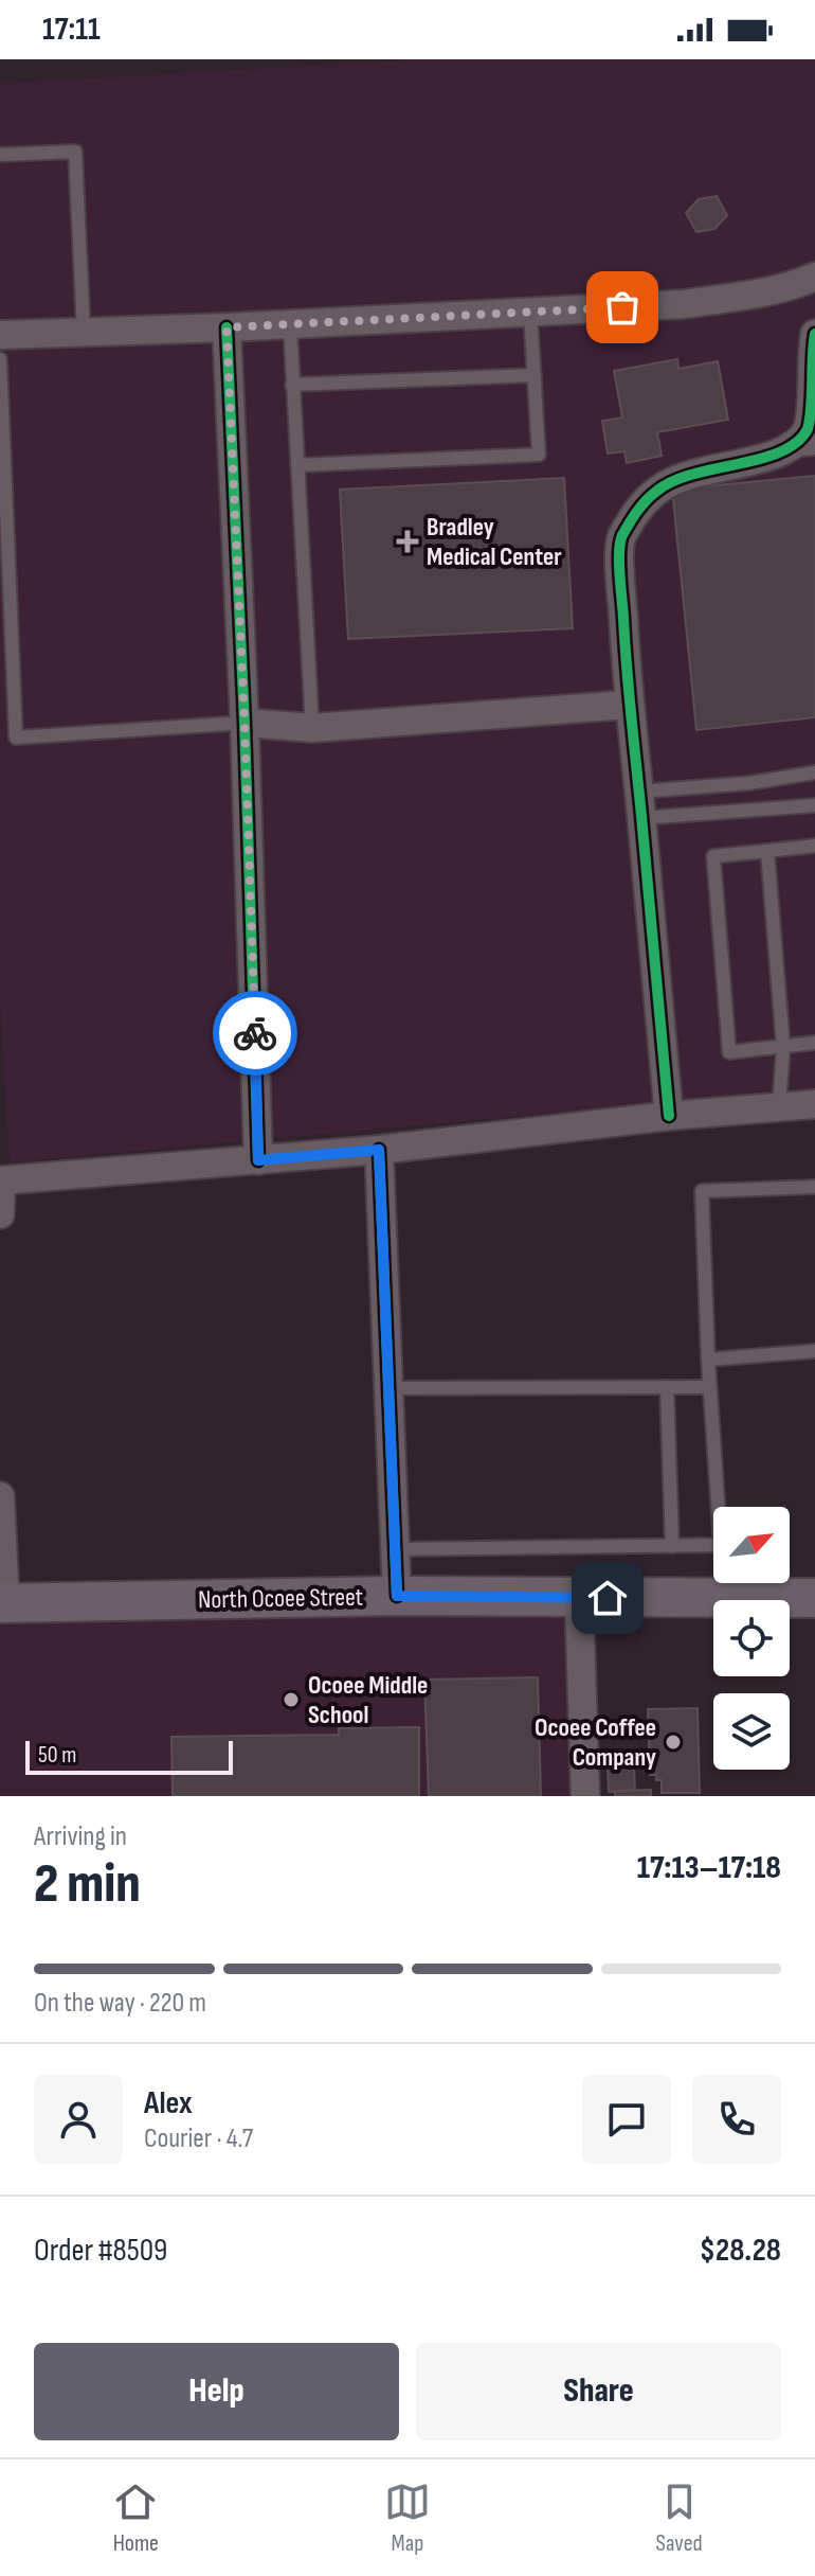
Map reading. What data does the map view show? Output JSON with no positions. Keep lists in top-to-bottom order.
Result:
{
  "streets": {
    "main road": ["North Ocoee Street"]
  },
  "places": {
    "health": ["Bradley Medical Center"],
    "other": ["Ocoee Middle School", "Ocoee Coffee Company"]
  },
  "scale_bar": "50 m",
  "north": "top right",
  "page": {
    "status": "17:11",
    "scale": "50 m",
    "heading": ["2 min", "Arriving in", "17:13–17:18"],
    "panel": [
      "Alex",
      "Courier · 4.7",
      "Order #8509",
      "$28.28"
    ],
    "bar": "On the way · 220 m",
    "buttons": ["Help", "Share"],
    "tabs": ["Home", "Map", "Saved"]
  }
}
